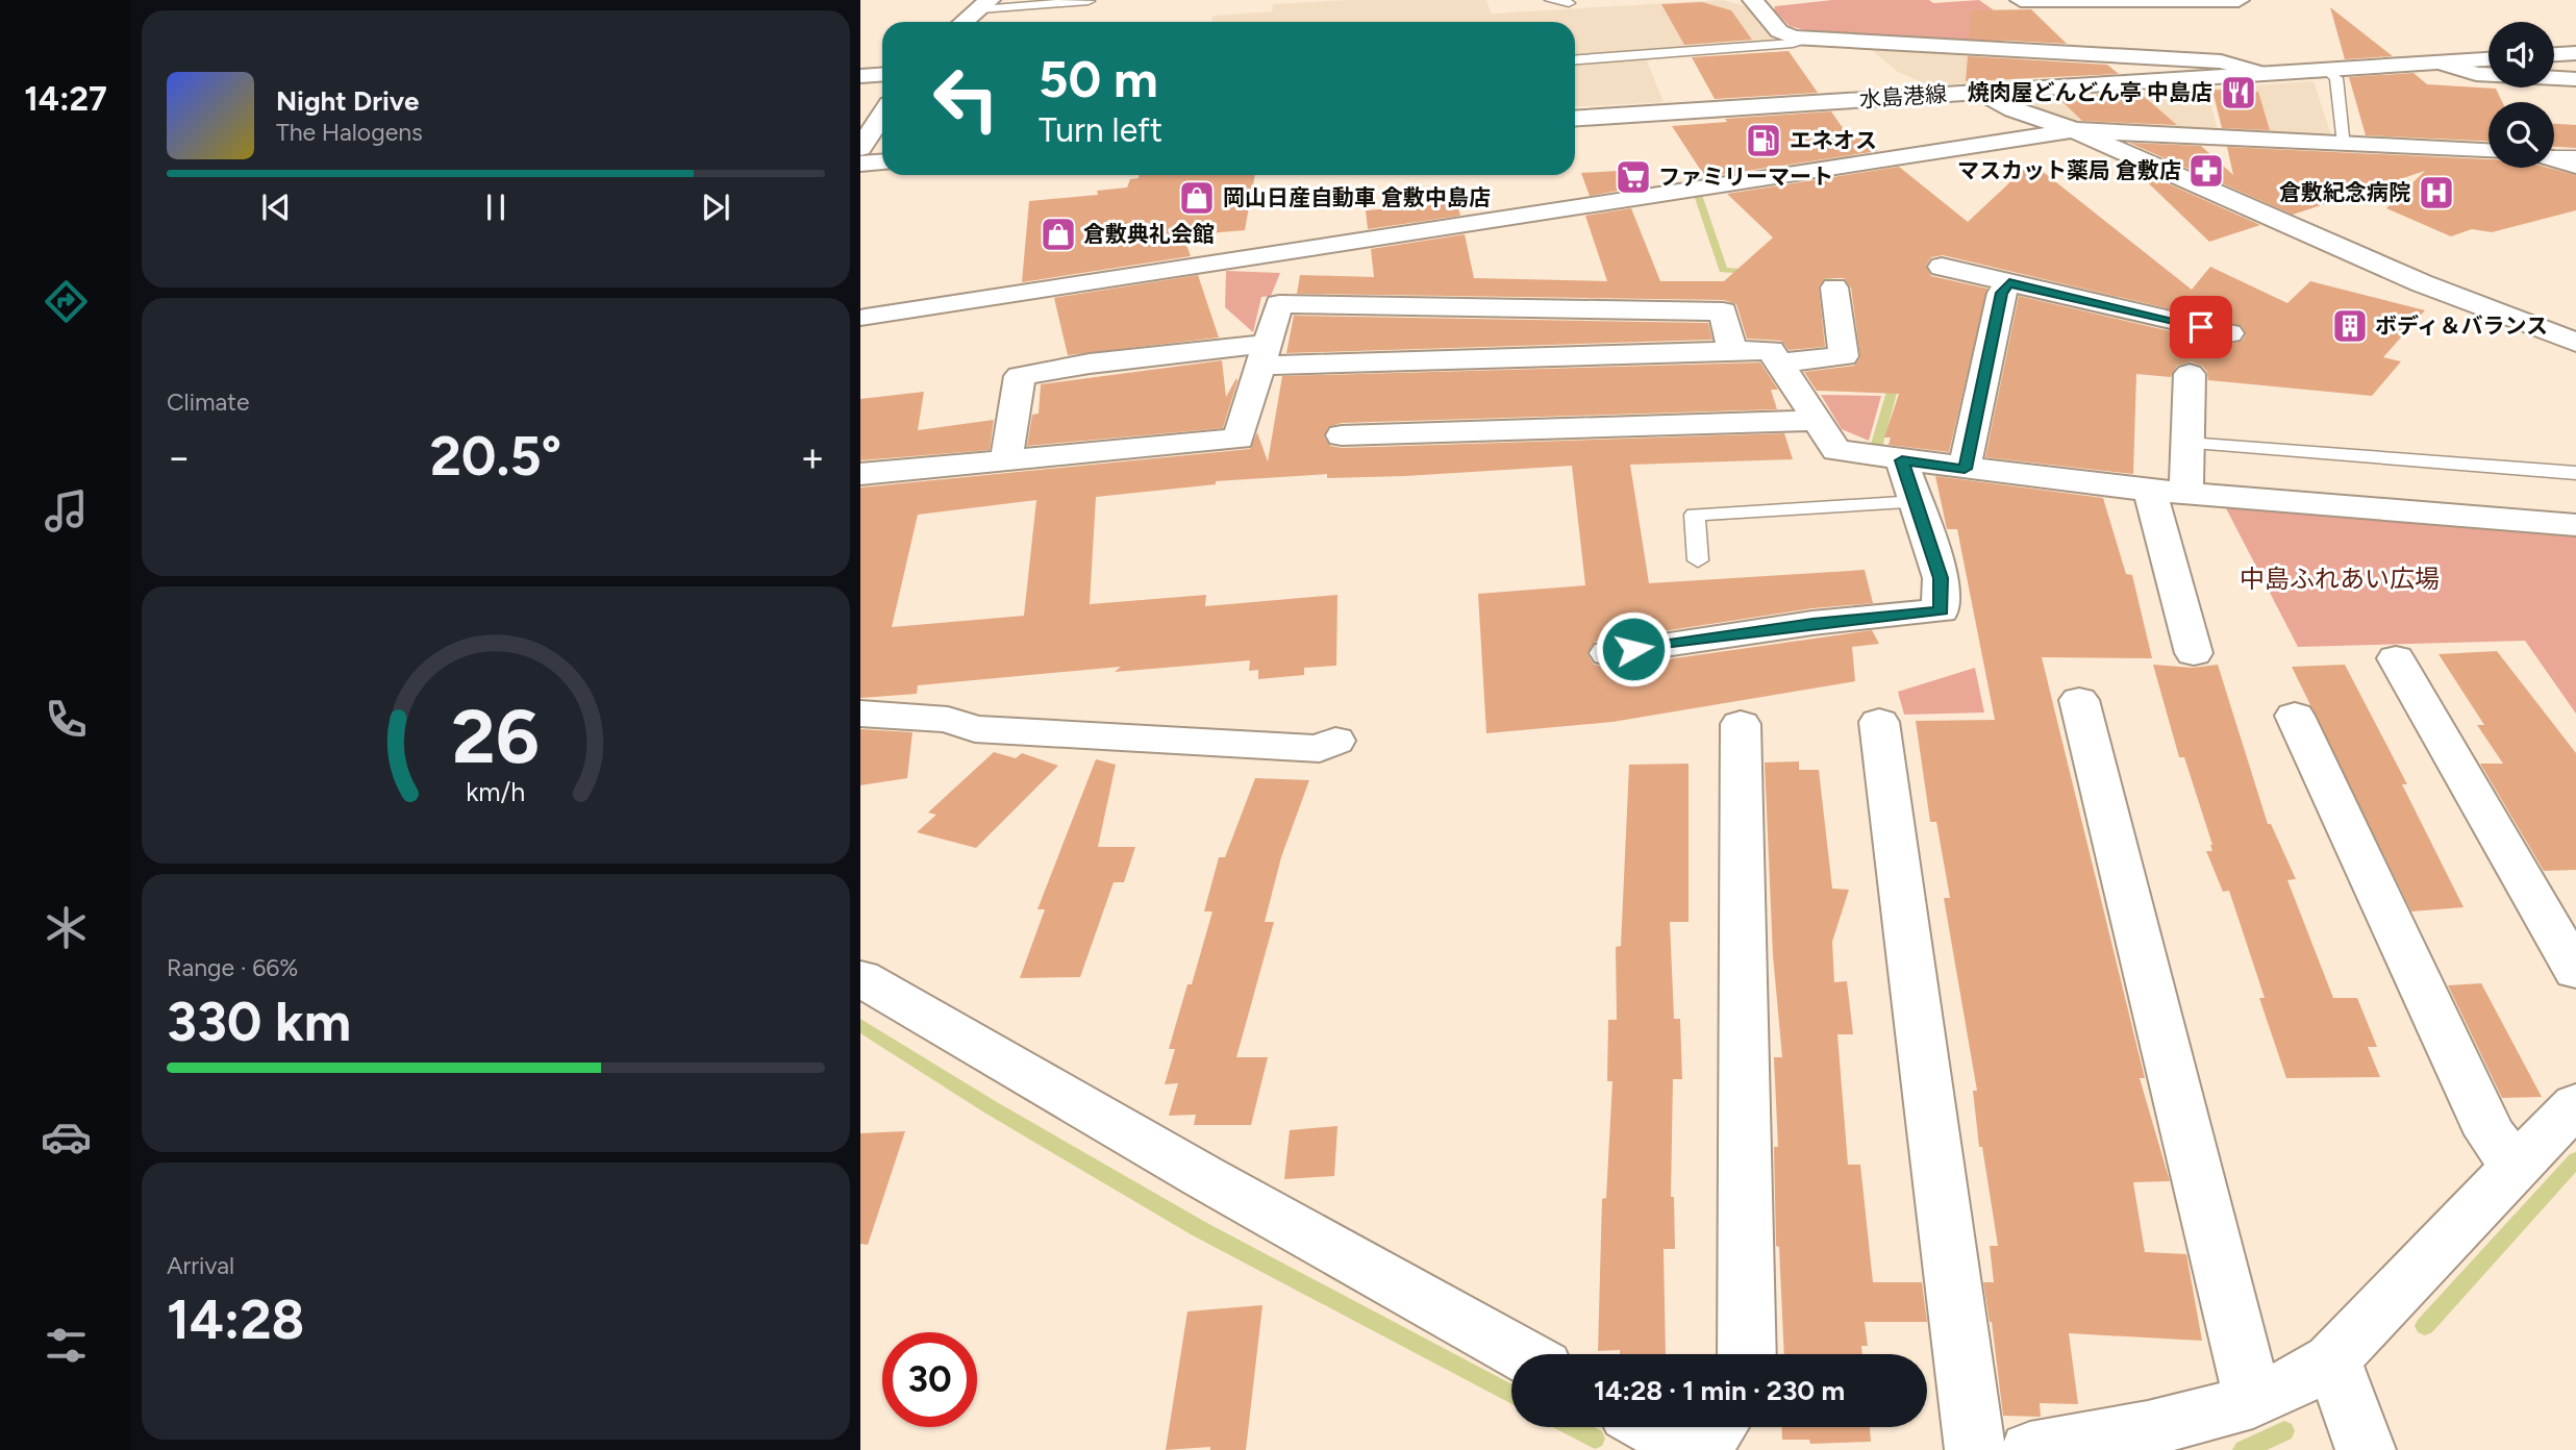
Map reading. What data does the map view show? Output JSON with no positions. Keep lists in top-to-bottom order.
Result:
{
  "streets": {
    "street": ["水島港線"]
  },
  "parks": ["中島ふれあい広場"],
  "places": {
    "restaurant": ["焼肉屋どんどん亭 中島店"],
    "fuel station": ["エネオス"],
    "pharmacy": ["マスカット薬局 倉敷店"],
    "supermarket": ["ファミリーマート"],
    "hospital": ["倉敷紀念病院"],
    "shop": ["岡山日産自動車 倉敷中島店", "倉敷典礼会館"],
    "building": ["ボディ＆バランス"]
  },
  "page": {
    "tabs": "14:27",
    "turn": ["50 m", "Turn left"],
    "song": ["Night Drive", "The Halogens"],
    "tile": [
      "Climate",
      ["Range · 66%", "330 km"],
      ["Arrival", "14:28"]
    ],
    "heat": ["−", "20.5°", "+"],
    "limit": "30",
    "trip": "14:28 · 1 min · 230 m",
    "gauge": ["26", "km/h"]
  }
}
